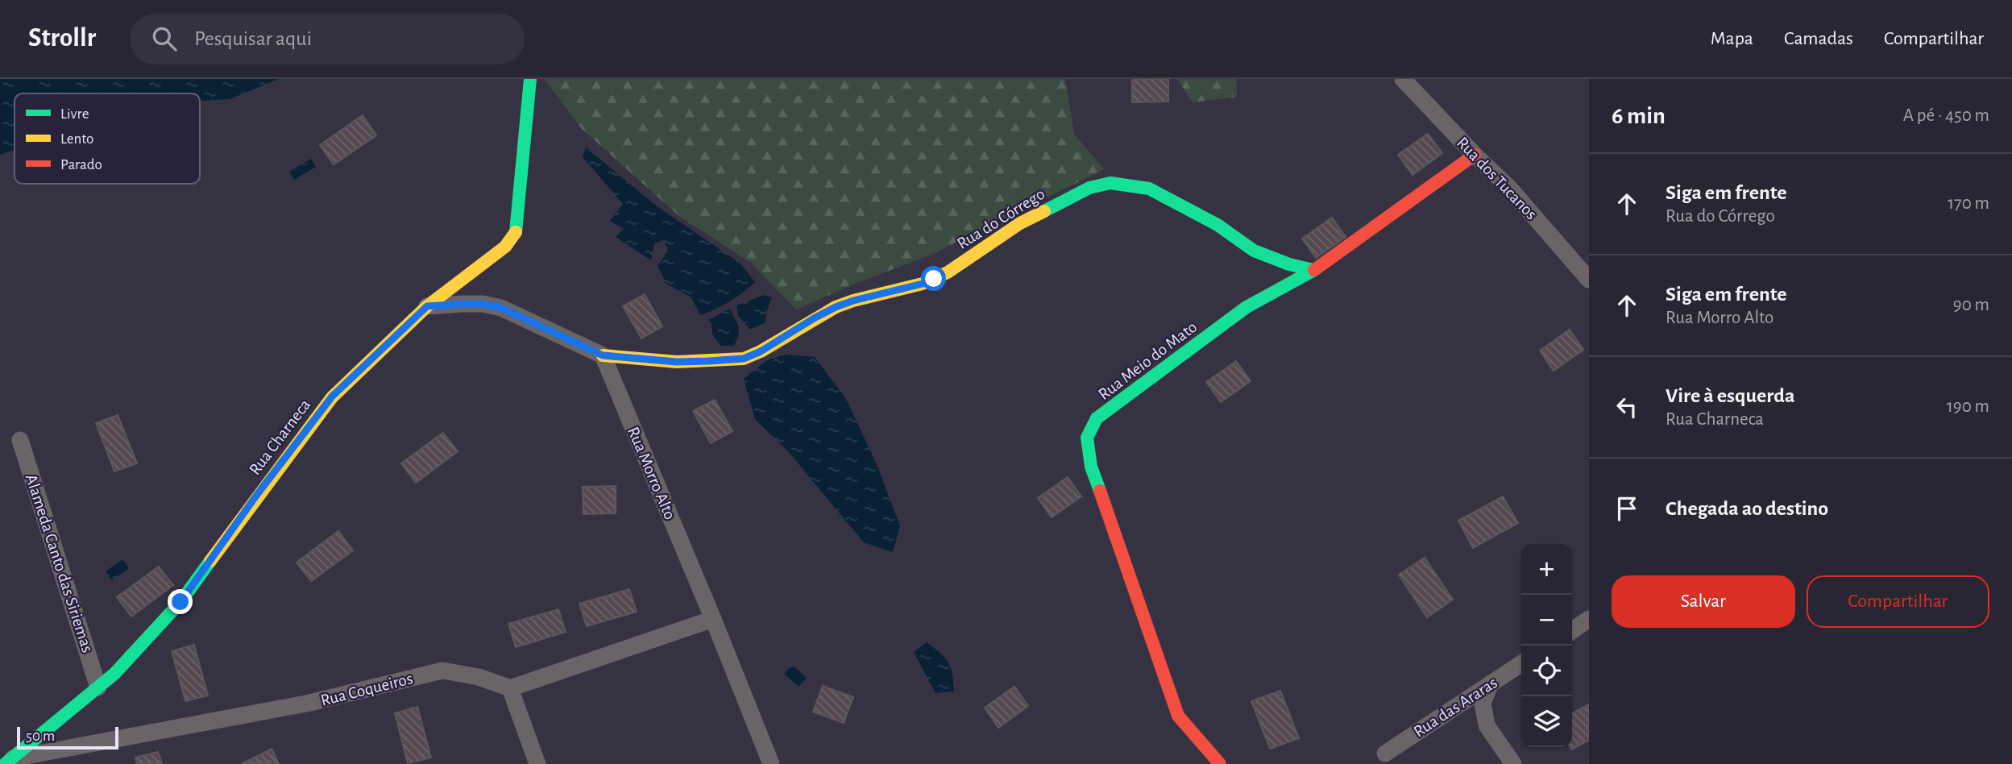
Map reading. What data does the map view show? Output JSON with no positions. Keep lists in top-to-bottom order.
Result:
{
  "streets": {
    "street": [
      "Rua dos Tucanos",
      "Rua do Córrego",
      "Rua Meio do Mato",
      "Rua Charneca",
      "Rua Morro Alto",
      "Alameda Canto das Siriemas",
      "Rua Coqueiros",
      "Rua das Araras"
    ]
  },
  "crossings": [
    ["Rua dos Tucanos", "Rua Meio do Mato"],
    ["Rua do Córrego", "Rua Meio do Mato"],
    ["Rua do Córrego", "Rua Morro Alto"],
    ["Rua Charneca", "Alameda Canto das Siriemas"],
    ["Rua Charneca", "Rua Coqueiros"]
  ],
  "legend": ["Livre", "Lento", "Parado"],
  "scale_bar": "50 m",
  "page": {
    "header": "Strollr",
    "search": "Pesquisar aqui",
    "nav": ["Mapa", "Camadas", "Compartilhar"],
    "heading": ["6 min", "A pé · 450 m"],
    "list": [
      ["Siga em frente", "Rua do Córrego", "170 m"],
      ["Siga em frente", "Rua Morro Alto", "90 m"],
      ["Vire à esquerda", "Rua Charneca", "190 m"],
      "Chegada ao destino"
    ],
    "map_buttons": ["+", "−"],
    "buttons": ["Salvar", "Compartilhar"],
    "scale": "50 m"
  }
}
